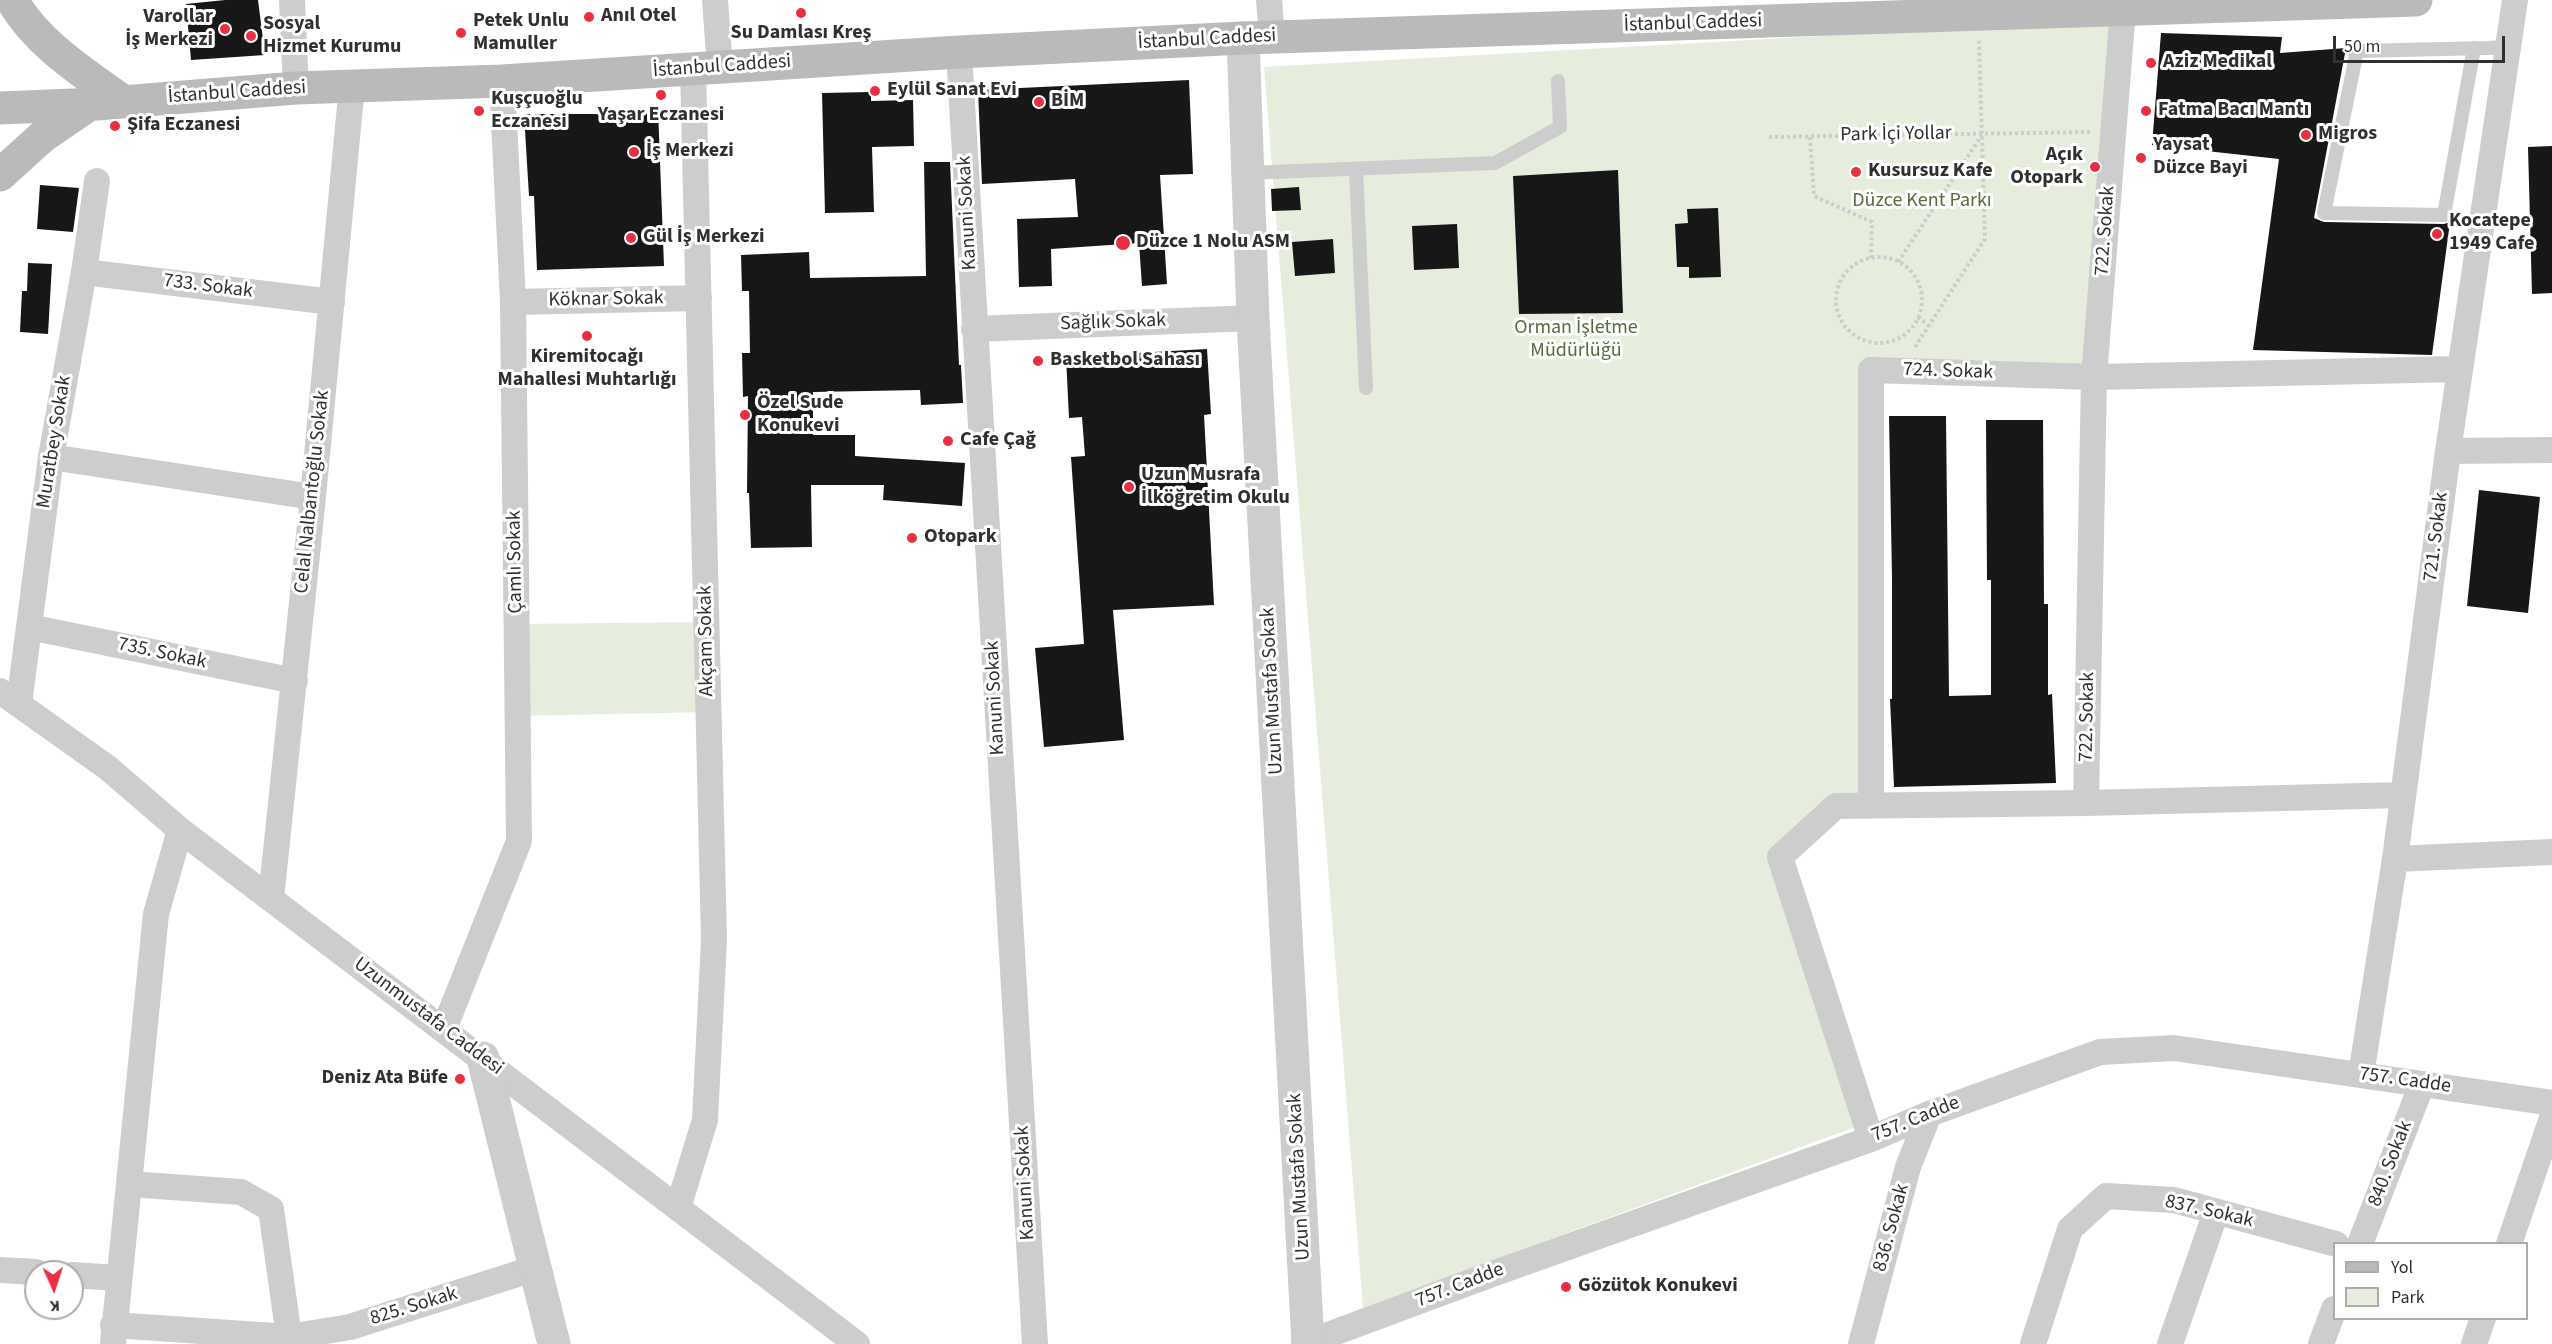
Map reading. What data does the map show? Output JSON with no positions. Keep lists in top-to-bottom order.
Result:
{
  "streets": {
    "main road": ["İstanbul Caddesi"],
    "street": [
      "Kanuni Sokak",
      "722. Sokak",
      "733. Sokak",
      "Köknar Sokak",
      "Sağlık Sokak",
      "724. Sokak",
      "Muratbey Sokak",
      "Celal Nalbantoğlu Sokak",
      "721. Sokak",
      "Çamlı Sokak",
      "Akçam Sokak",
      "735. Sokak",
      "Uzun Mustafa Sokak",
      "Uzunmustafa Caddesi",
      "757. Cadde",
      "840. Sokak",
      "837. Sokak",
      "836. Sokak",
      "825. Sokak"
    ],
    "path": ["Park İçi Yollar"]
  },
  "crossings": [
    ["İstanbul Caddesi", "Kanuni Sokak"],
    ["İstanbul Caddesi", "722. Sokak"],
    ["İstanbul Caddesi", "Celal Nalbantoğlu Sokak"],
    ["İstanbul Caddesi", "Çamlı Sokak"],
    ["İstanbul Caddesi", "Akçam Sokak"],
    ["İstanbul Caddesi", "Uzun Mustafa Sokak"],
    ["Park İçi Yollar", "722. Sokak"],
    ["Kanuni Sokak", "Sağlık Sokak"],
    ["722. Sokak", "724. Sokak"],
    ["733. Sokak", "Muratbey Sokak"],
    ["733. Sokak", "Celal Nalbantoğlu Sokak"],
    ["Köknar Sokak", "Çamlı Sokak"],
    ["Köknar Sokak", "Akçam Sokak"],
    ["Sağlık Sokak", "Uzun Mustafa Sokak"],
    ["724. Sokak", "721. Sokak"],
    ["Muratbey Sokak", "735. Sokak"],
    ["Muratbey Sokak", "Uzunmustafa Caddesi"],
    ["Celal Nalbantoğlu Sokak", "735. Sokak"],
    ["Celal Nalbantoğlu Sokak", "Uzunmustafa Caddesi"],
    ["721. Sokak", "757. Cadde"],
    ["Çamlı Sokak", "Uzunmustafa Caddesi"],
    ["Akçam Sokak", "Uzunmustafa Caddesi"],
    ["Uzun Mustafa Sokak", "757. Cadde"],
    ["757. Cadde", "840. Sokak"],
    ["757. Cadde", "836. Sokak"]
  ],
  "parks": ["Düzce Kent Parkı", "Orman İşletme Müdürlüğü"],
  "places": [
    "Su Damlası Kreş",
    "Anıl Otel",
    "Varollar İş Merkezi",
    "Petek Unlu Mamuller",
    "Sosyal Hizmet Kurumu",
    "Aziz Medikal",
    "Eylül Sanat Evi",
    "Yaşar Eczanesi",
    "BİM",
    "Kuşçuoğlu Eczanesi",
    "Fatma Bacı Mantı",
    "Şifa Eczanesi",
    "Migros",
    "İş Merkezi",
    "Yaysat Düzce Bayi",
    "Açık Otopark",
    "Kusursuz Kafe",
    "Kocatepe 1949 Cafe",
    "Gül İş Merkezi",
    "Düzce 1 Nolu ASM",
    "Kiremitocağı Mahallesi Muhtarlığı",
    "Basketbol Sahası",
    "Özel Sude Konukevi",
    "Cafe Çağ",
    "Uzun Musrafa İlköğretim Okulu",
    "Otopark",
    "Deniz Ata Büfe",
    "Gözütok Konukevi"
  ],
  "legend": ["Yol", "Park"],
  "scale_bar": "50 m",
  "north": "bottom"
}
